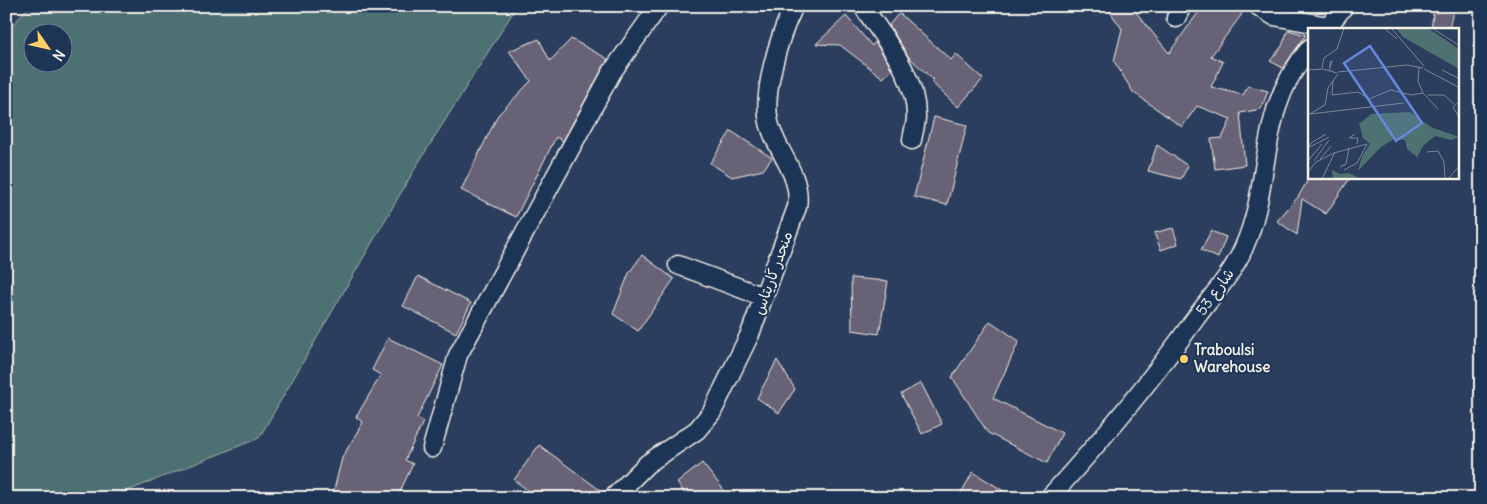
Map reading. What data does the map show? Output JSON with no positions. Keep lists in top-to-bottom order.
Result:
{
  "streets": {
    "street": ["منحدر كاريتاس", "شارع 53"]
  },
  "places": ["Traboulsi Warehouse"],
  "north": "bottom right"
}
